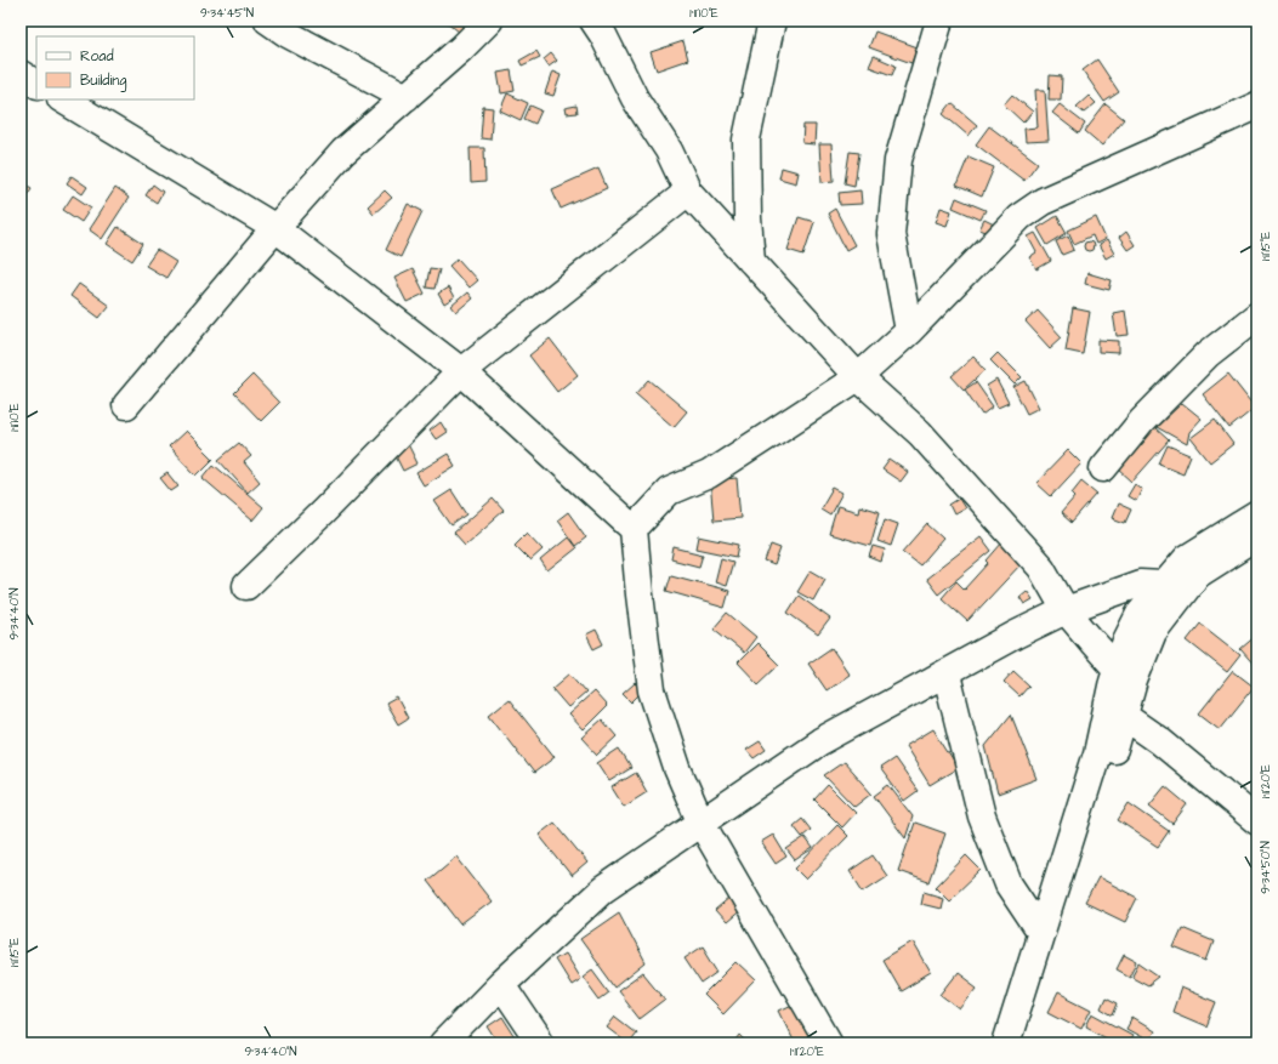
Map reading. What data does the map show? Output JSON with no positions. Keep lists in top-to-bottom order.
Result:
{
  "legend": ["Road", "Building"],
  "coordinates": [
    "9°34'45\"N",
    "1°11'10\"E",
    "1°11'15\"E",
    "9°34'40\"N",
    "1°11'20\"E",
    "9°34'50\"N"
  ]
}
